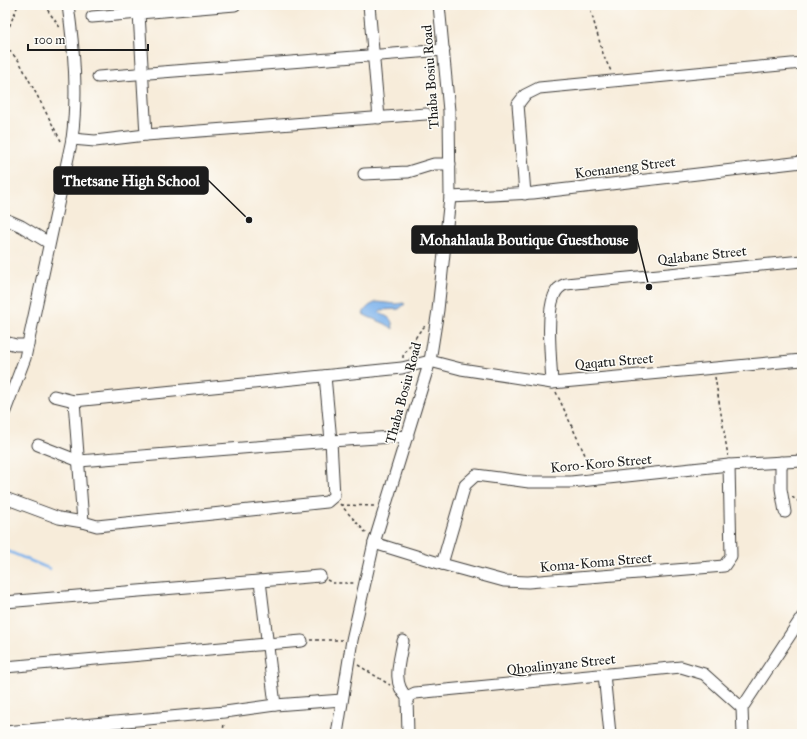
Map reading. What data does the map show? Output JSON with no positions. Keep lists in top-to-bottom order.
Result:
{
  "streets": {
    "street": [
      "Thaba Bosiu Road",
      "Koenaneng Street",
      "Qalabane Street",
      "Qaqatu Street",
      "Koro-Koro Street",
      "Koma-Koma Street",
      "Qhoalinyane Street"
    ]
  },
  "crossings": [
    ["Thaba Bosiu Road", "Koenaneng Street"],
    ["Thaba Bosiu Road", "Qaqatu Street"],
    ["Thaba Bosiu Road", "Koma-Koma Street"],
    ["Qalabane Street", "Qaqatu Street"],
    ["Koro-Koro Street", "Koma-Koma Street"]
  ],
  "places": ["Thetsane High School", "Mohahlaula Boutique Guesthouse"],
  "scale_bar": "100 m"
}
